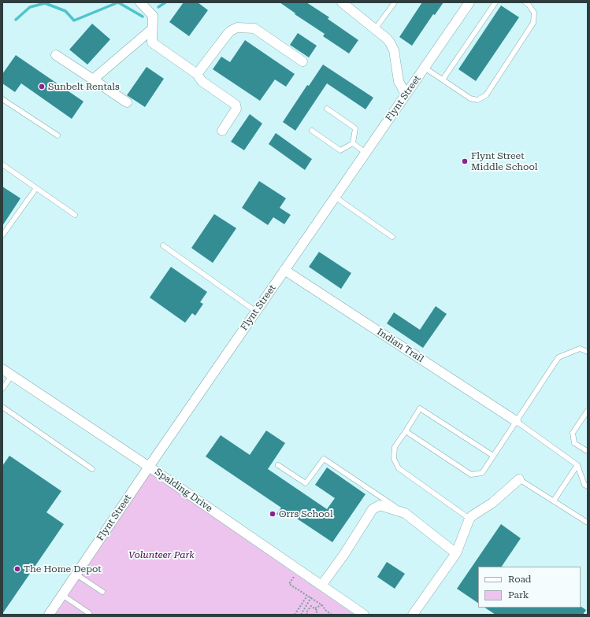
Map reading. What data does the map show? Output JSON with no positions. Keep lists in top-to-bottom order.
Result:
{
  "streets": {
    "street": ["Flynt Street", "Indian Trail", "Spalding Drive"]
  },
  "crossings": [
    ["Flynt Street", "Indian Trail"],
    ["Flynt Street", "Spalding Drive"]
  ],
  "parks": ["Volunteer Park"],
  "places": [
    "Sunbelt Rentals",
    "Flynt Street Middle School",
    "Orrs School",
    "The Home Depot"
  ],
  "legend": ["Road", "Park"]
}
